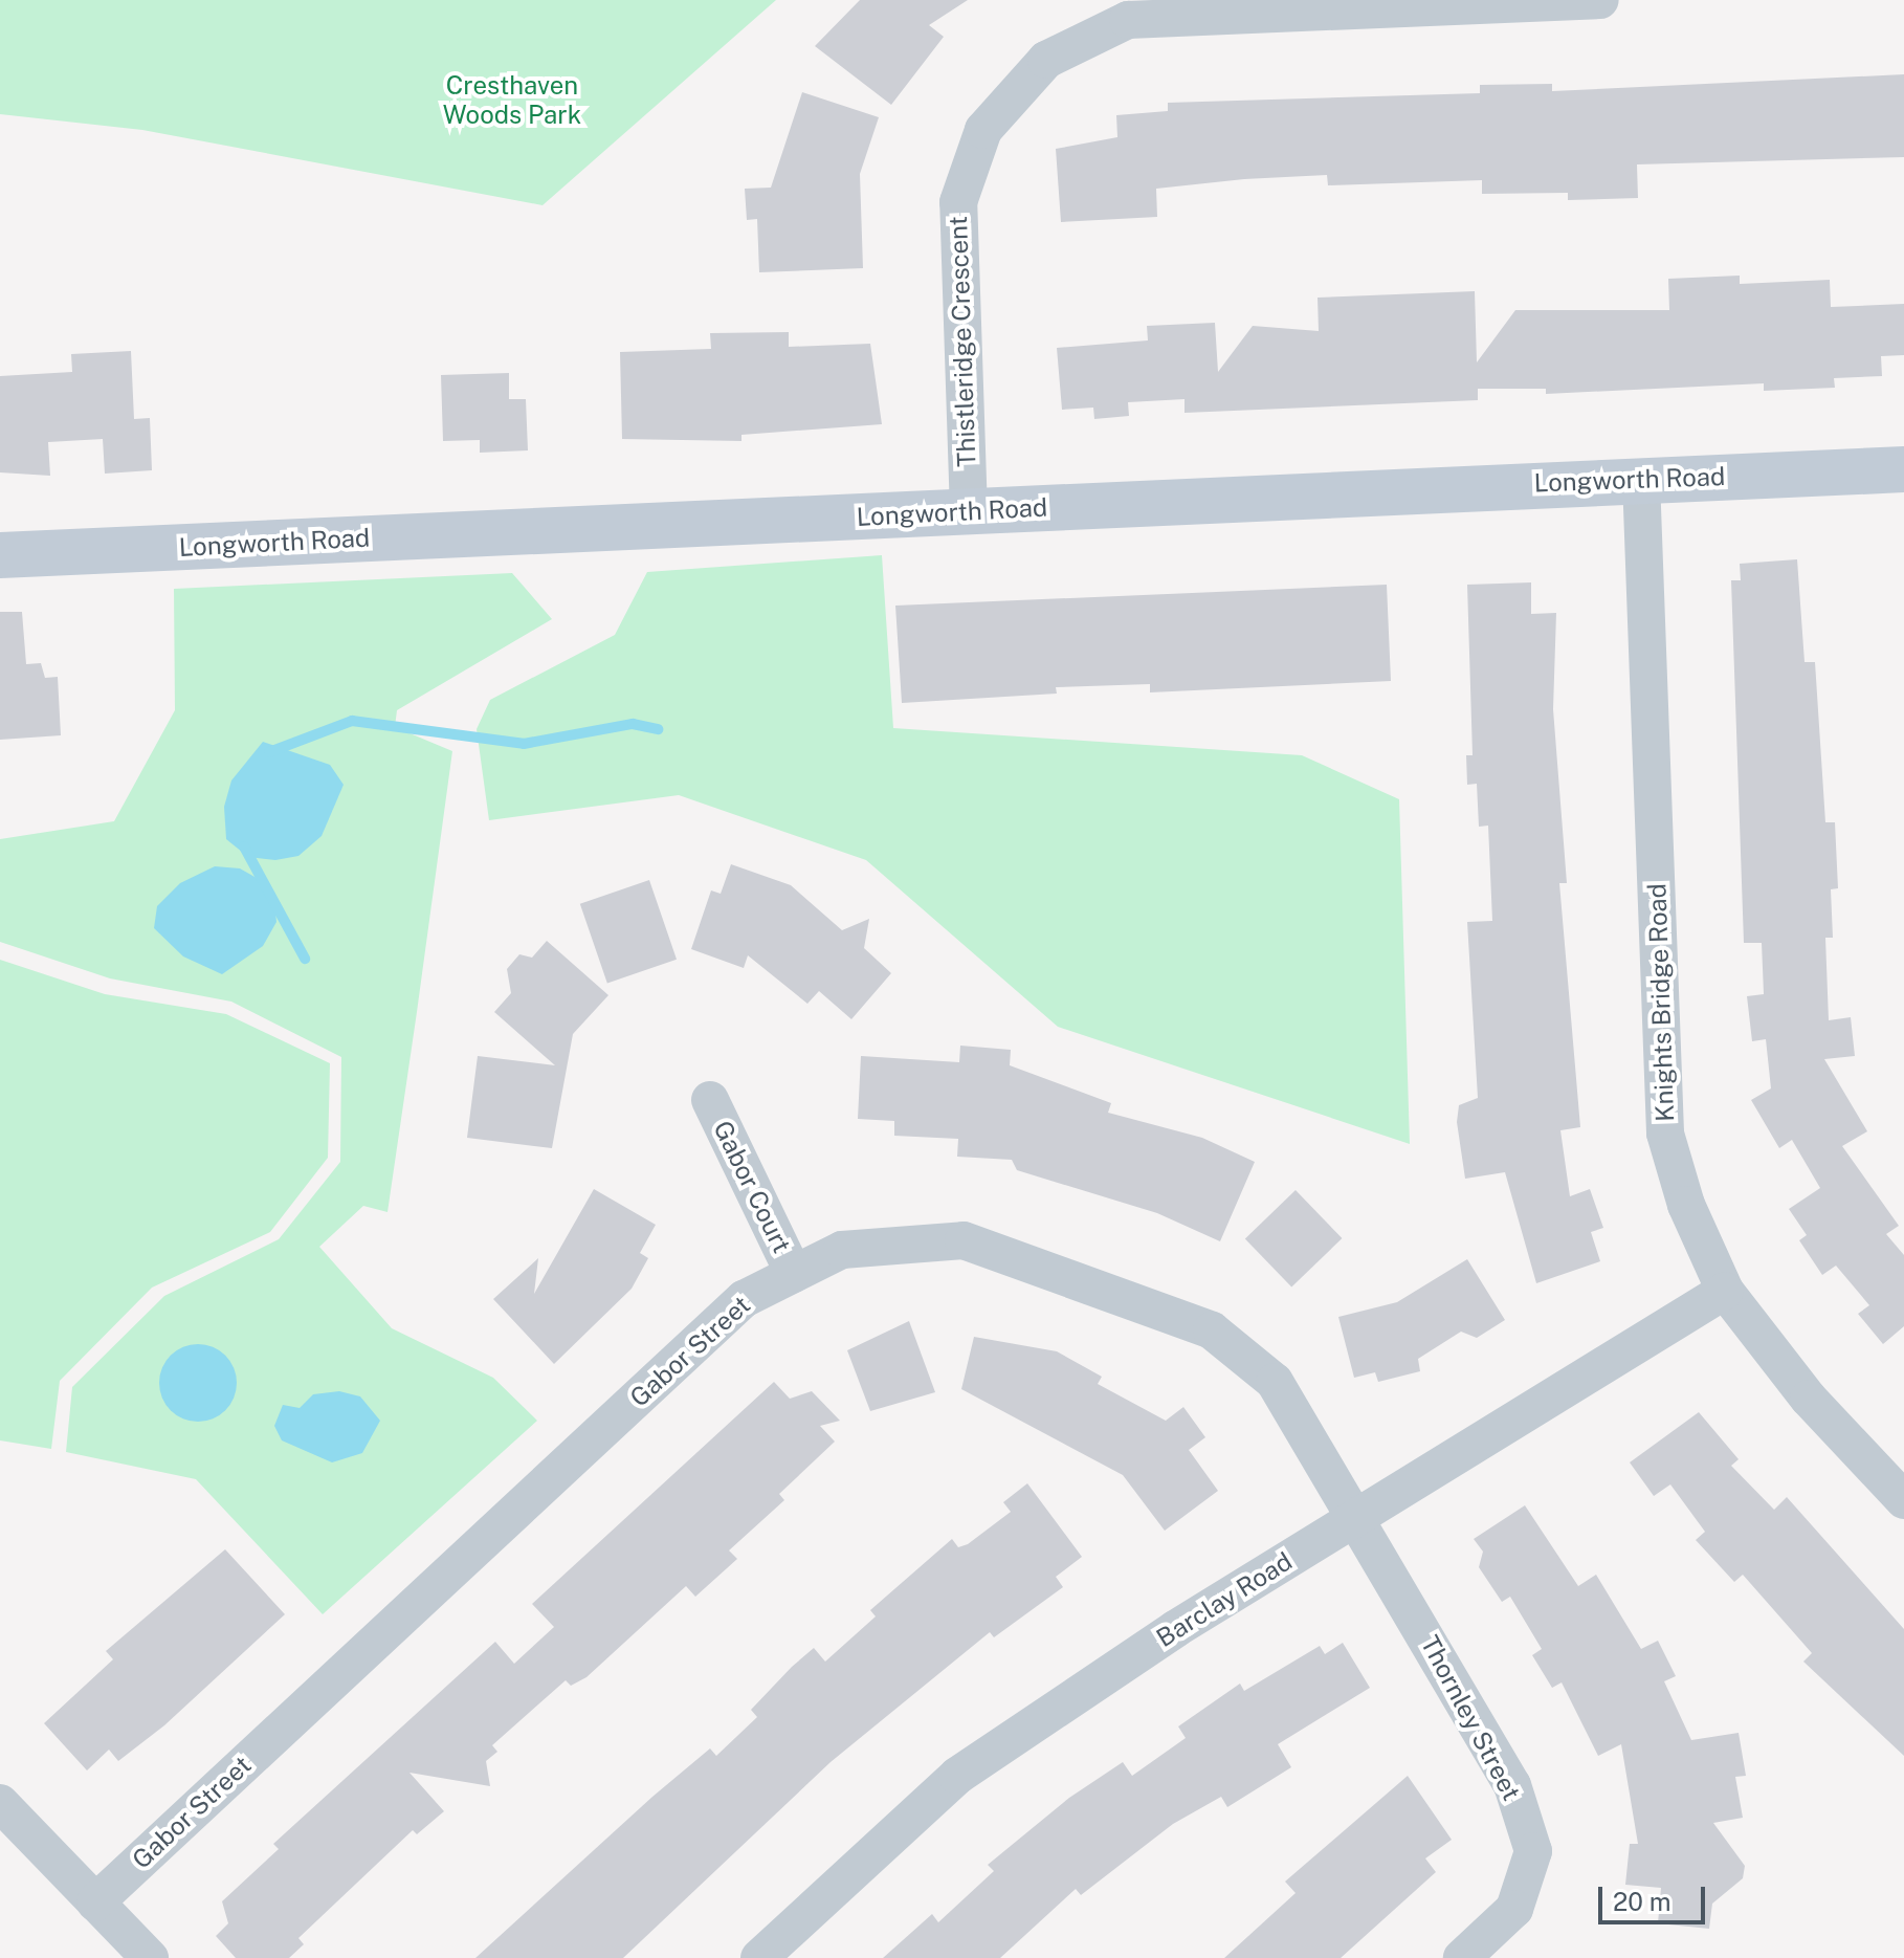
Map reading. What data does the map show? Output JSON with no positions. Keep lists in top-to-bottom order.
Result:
{
  "streets": {
    "street": [
      "Thistleridge Crescent",
      "Longworth Road",
      "Knights Bridge Road",
      "Gabor Court",
      "Gabor Street",
      "Barclay Road",
      "Thornley Street"
    ]
  },
  "crossings": [
    ["Thistleridge Crescent", "Longworth Road"],
    ["Longworth Road", "Knights Bridge Road"],
    ["Knights Bridge Road", "Barclay Road"],
    ["Gabor Court", "Gabor Street"],
    ["Gabor Street", "Barclay Road"],
    ["Gabor Street", "Thornley Street"],
    ["Barclay Road", "Thornley Street"]
  ],
  "parks": ["Cresthaven Woods Park"],
  "scale_bar": "20 m"
}
